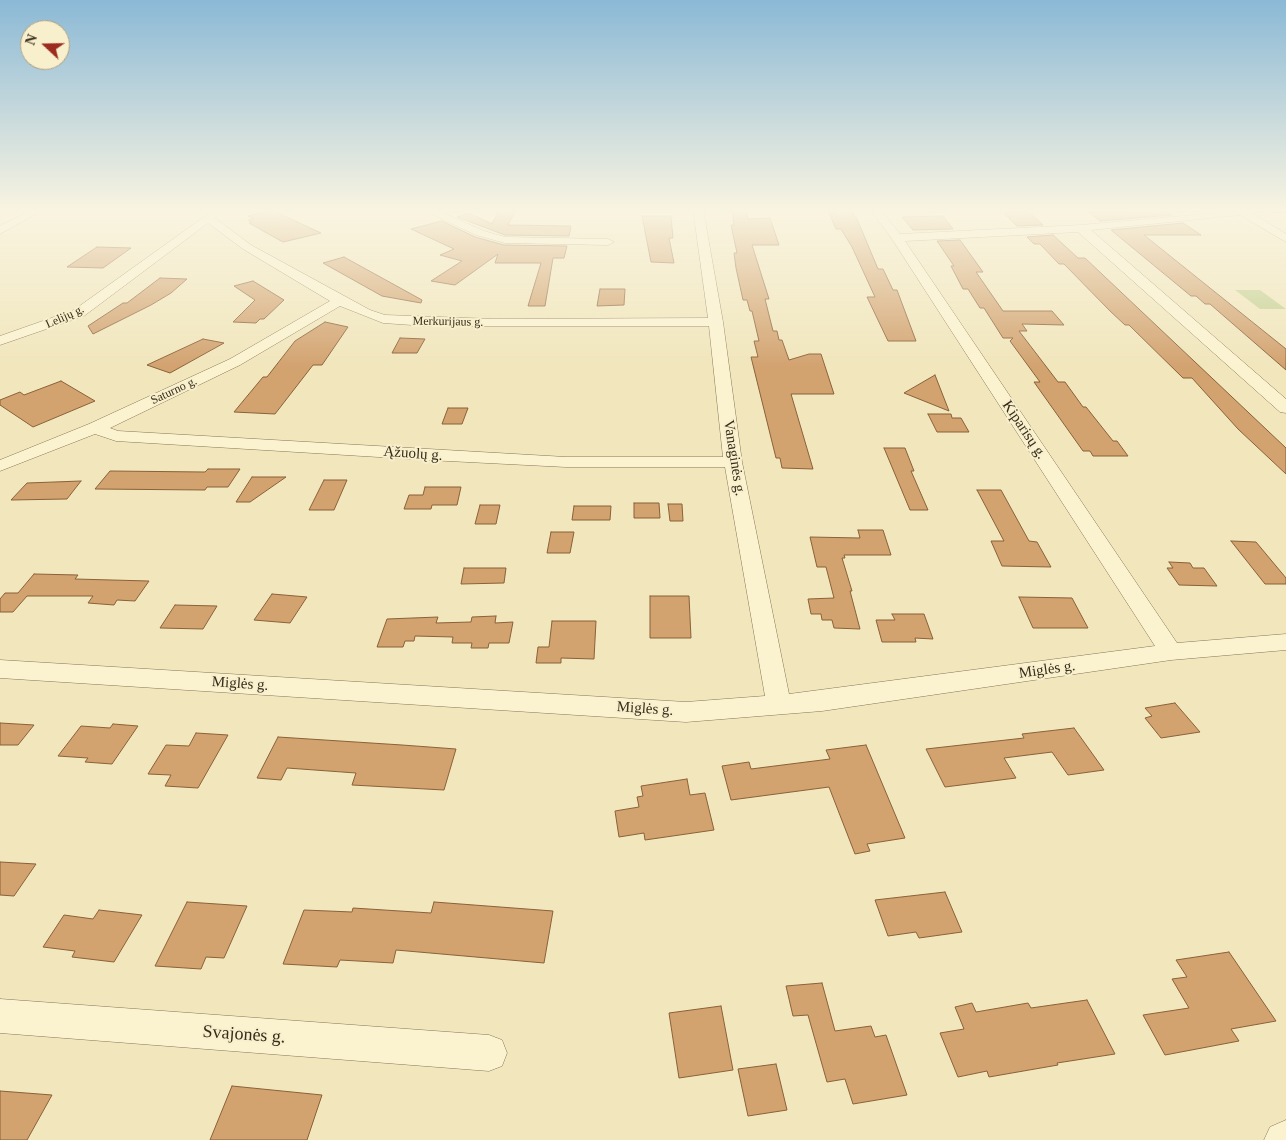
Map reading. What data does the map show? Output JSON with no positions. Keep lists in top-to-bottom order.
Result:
{
  "streets": {
    "street": [
      "Lelijų g.",
      "Merkurijaus g.",
      "Saturno g.",
      "Kiparisų g.",
      "Ąžuolų g.",
      "Vanaginės g.",
      "Miglės g.",
      "Svajonės g."
    ]
  },
  "crossings": [
    ["Merkurijaus g.", "Saturno g."],
    ["Merkurijaus g.", "Vanaginės g."],
    ["Saturno g.", "Ąžuolų g."],
    ["Kiparisų g.", "Miglės g."],
    ["Ąžuolų g.", "Vanaginės g."],
    ["Vanaginės g.", "Miglės g."]
  ],
  "north": "left"
}
